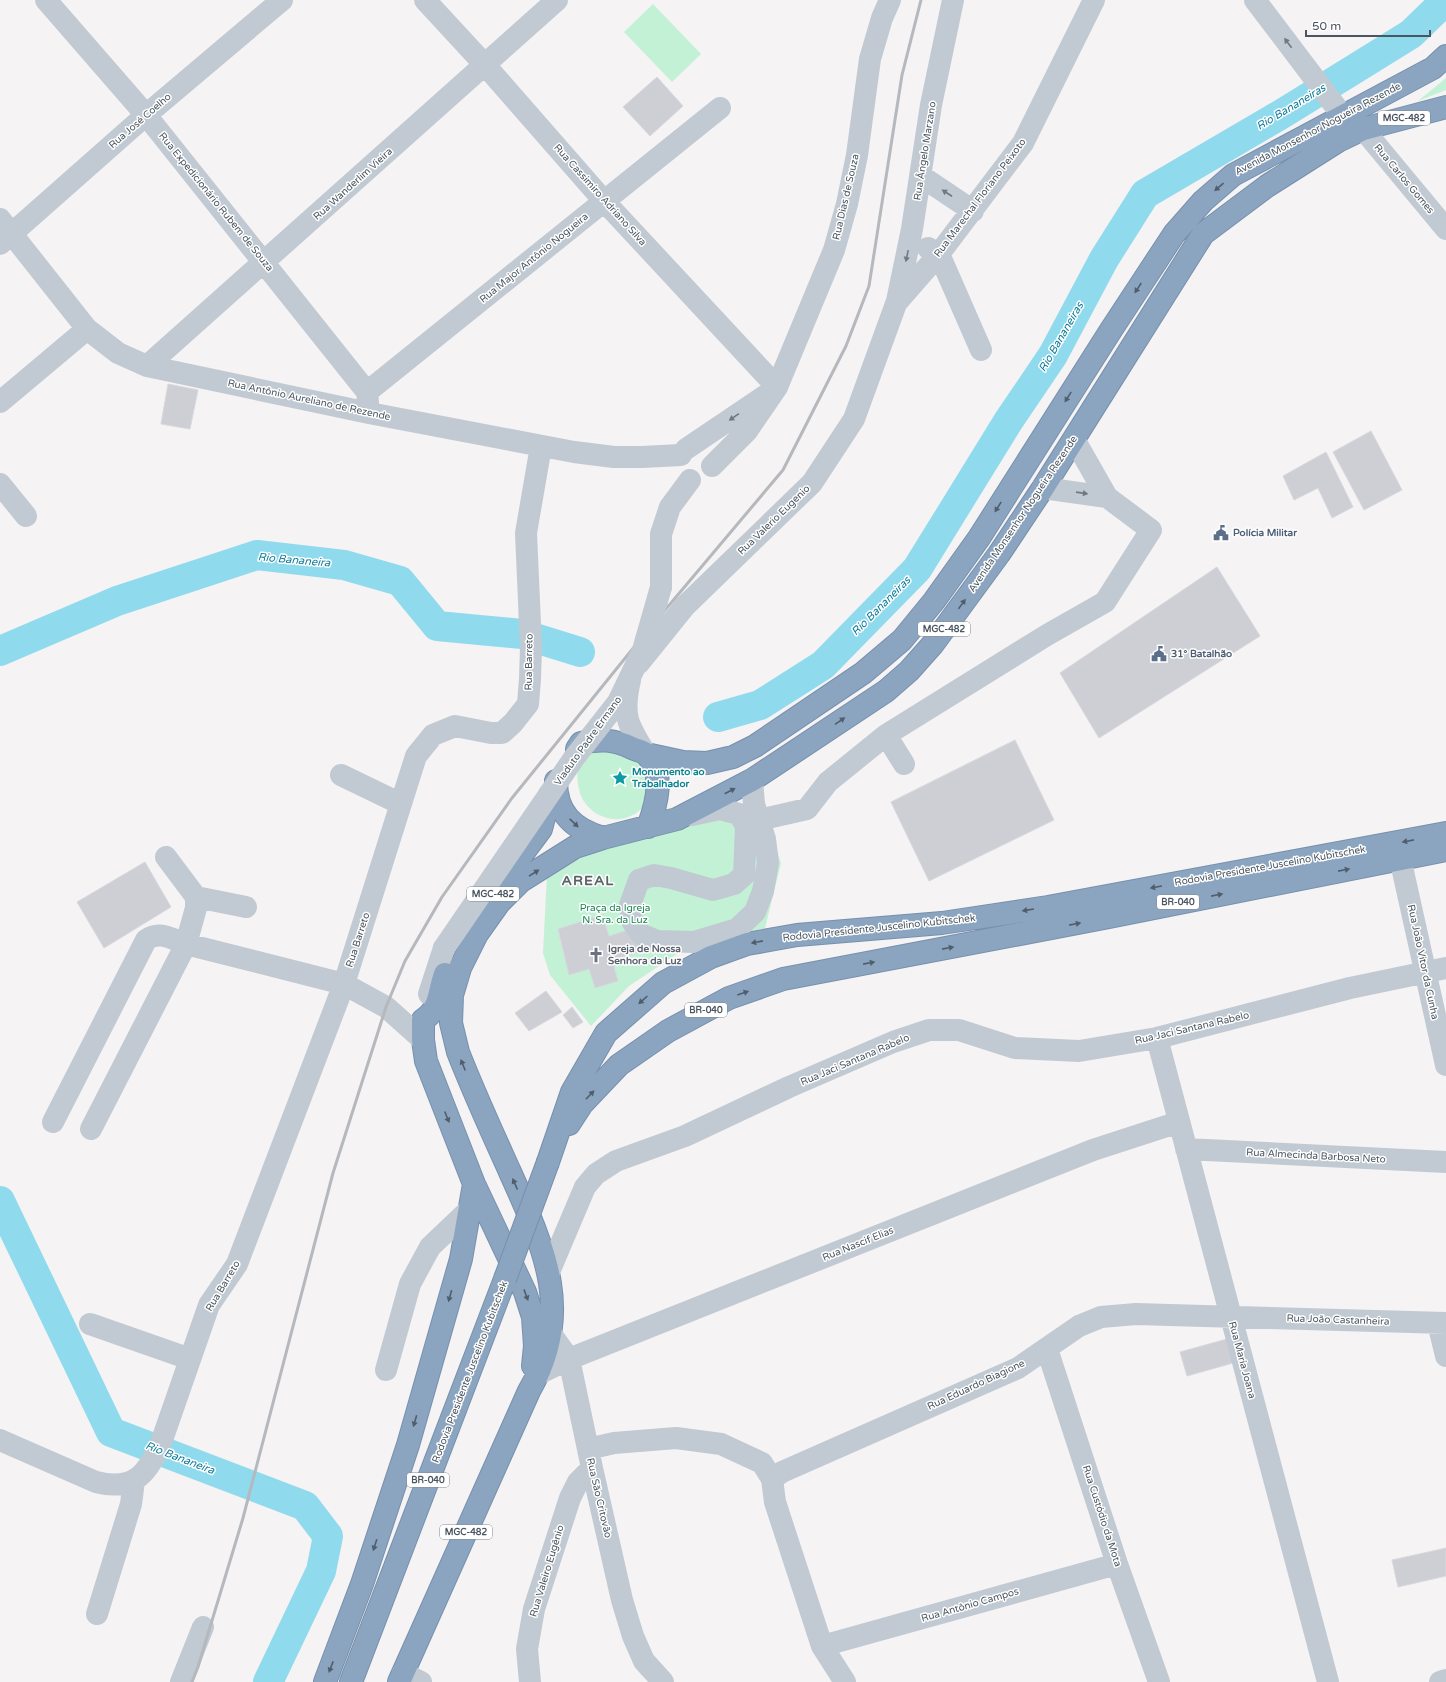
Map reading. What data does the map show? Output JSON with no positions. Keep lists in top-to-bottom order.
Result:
{
  "streets": {
    "highway": [
      "MGC-482",
      "Avenida Monsenhor Nogueira Rezende",
      "Rodovia Presidente Juscelino Kubitschek",
      "BR-040"
    ],
    "street": [
      "Rua José Coelho",
      "Rua Ângelo Marzano",
      "Rua Carlos Gomes",
      "Rua Wanderlim Vieira",
      "Rua Cassimiro Adriano Silva",
      "Rua Dias de Souza",
      "Rua Marechal Floriano Peixoto",
      "Rua Expedicionário Rubem de Souza",
      "Rua Major Antônio Nogueira",
      "Rua Antônio Aureliano de Rezende",
      "Rua Valerio Eugenio",
      "Rua Barreto",
      "Viaduto Padre Ermano",
      "Rua João Vitor da Cunha",
      "Rua Jaci Santana Rabelo",
      "Rua Almecinda Barbosa Neto",
      "Rua Nascif Elias",
      "Rua João Castanheira",
      "Rua Maria Joana",
      "Rua Eduardo Biagione",
      "Rua São Critovão",
      "Rua Custódio da Mota",
      "Rua Valeiro Eugênio",
      "Rua Antônio Campos"
    ]
  },
  "crossings": [
    ["MGC-482", "Avenida Monsenhor Nogueira Rezende"],
    ["MGC-482", "Rua Valerio Eugenio"],
    ["MGC-482", "Viaduto Padre Ermano"],
    ["MGC-482", "Rua Jaci Santana Rabelo"],
    ["MGC-482", "Rua Nascif Elias"],
    ["MGC-482", "Rua São Critovão"],
    ["Rua José Coelho", "Rua Expedicionário Rubem de Souza"],
    ["Rua José Coelho", "Rua Antônio Aureliano de Rezende"],
    ["Avenida Monsenhor Nogueira Rezende", "Rua Carlos Gomes"],
    ["Avenida Monsenhor Nogueira Rezende", "Rua Valerio Eugenio"],
    ["Rua Ângelo Marzano", "Rua Marechal Floriano Peixoto"],
    ["Rua Ângelo Marzano", "Rua Valerio Eugenio"],
    ["Rua Wanderlim Vieira", "Rua Cassimiro Adriano Silva"],
    ["Rua Wanderlim Vieira", "Rua Expedicionário Rubem de Souza"],
    ["Rua Wanderlim Vieira", "Rua Antônio Aureliano de Rezende"],
    ["Rua Cassimiro Adriano Silva", "Rua Dias de Souza"],
    ["Rua Cassimiro Adriano Silva", "Rua Major Antônio Nogueira"],
    ["Rua Dias de Souza", "Rua Antônio Aureliano de Rezende"],
    ["Rua Dias de Souza", "Viaduto Padre Ermano"],
    ["Rua Marechal Floriano Peixoto", "Rua Valerio Eugenio"],
    ["Rua Expedicionário Rubem de Souza", "Rua Major Antônio Nogueira"],
    ["Rua Expedicionário Rubem de Souza", "Rua Antônio Aureliano de Rezende"],
    ["Rua Major Antônio Nogueira", "Rua Antônio Aureliano de Rezende"],
    ["Rua Antônio Aureliano de Rezende", "Rua Barreto"],
    ["Rua Antônio Aureliano de Rezende", "Viaduto Padre Ermano"],
    ["Rodovia Presidente Juscelino Kubitschek", "Rua João Vitor da Cunha"],
    ["Rua João Vitor da Cunha", "Rua Jaci Santana Rabelo"],
    ["Rua Jaci Santana Rabelo", "Rua Maria Joana"],
    ["Rua Almecinda Barbosa Neto", "Rua Maria Joana"],
    ["Rua Nascif Elias", "Rua Maria Joana"],
    ["Rua Nascif Elias", "Rua São Critovão"],
    ["Rua João Castanheira", "Rua Maria Joana"],
    ["Rua João Castanheira", "Rua Eduardo Biagione"],
    ["Rua Maria Joana", "Rua Eduardo Biagione"],
    ["Rua Eduardo Biagione", "Rua Custódio da Mota"],
    ["Rua São Critovão", "Rua Valeiro Eugênio"],
    ["Rua Custódio da Mota", "Rua Antônio Campos"]
  ],
  "districts": ["AREAL"],
  "water": ["Rio Bananeiras", "Rio Bananeira"],
  "parks": ["Praça da Igreja N. Sra. da Luz"],
  "places": {
    "public building": ["Polícia Militar", "31° Batalhão"],
    "place": ["Monumento ao Trabalhador"],
    "church": ["Igreja de Nossa Senhora da Luz"]
  },
  "scale_bar": "50 m"
}
